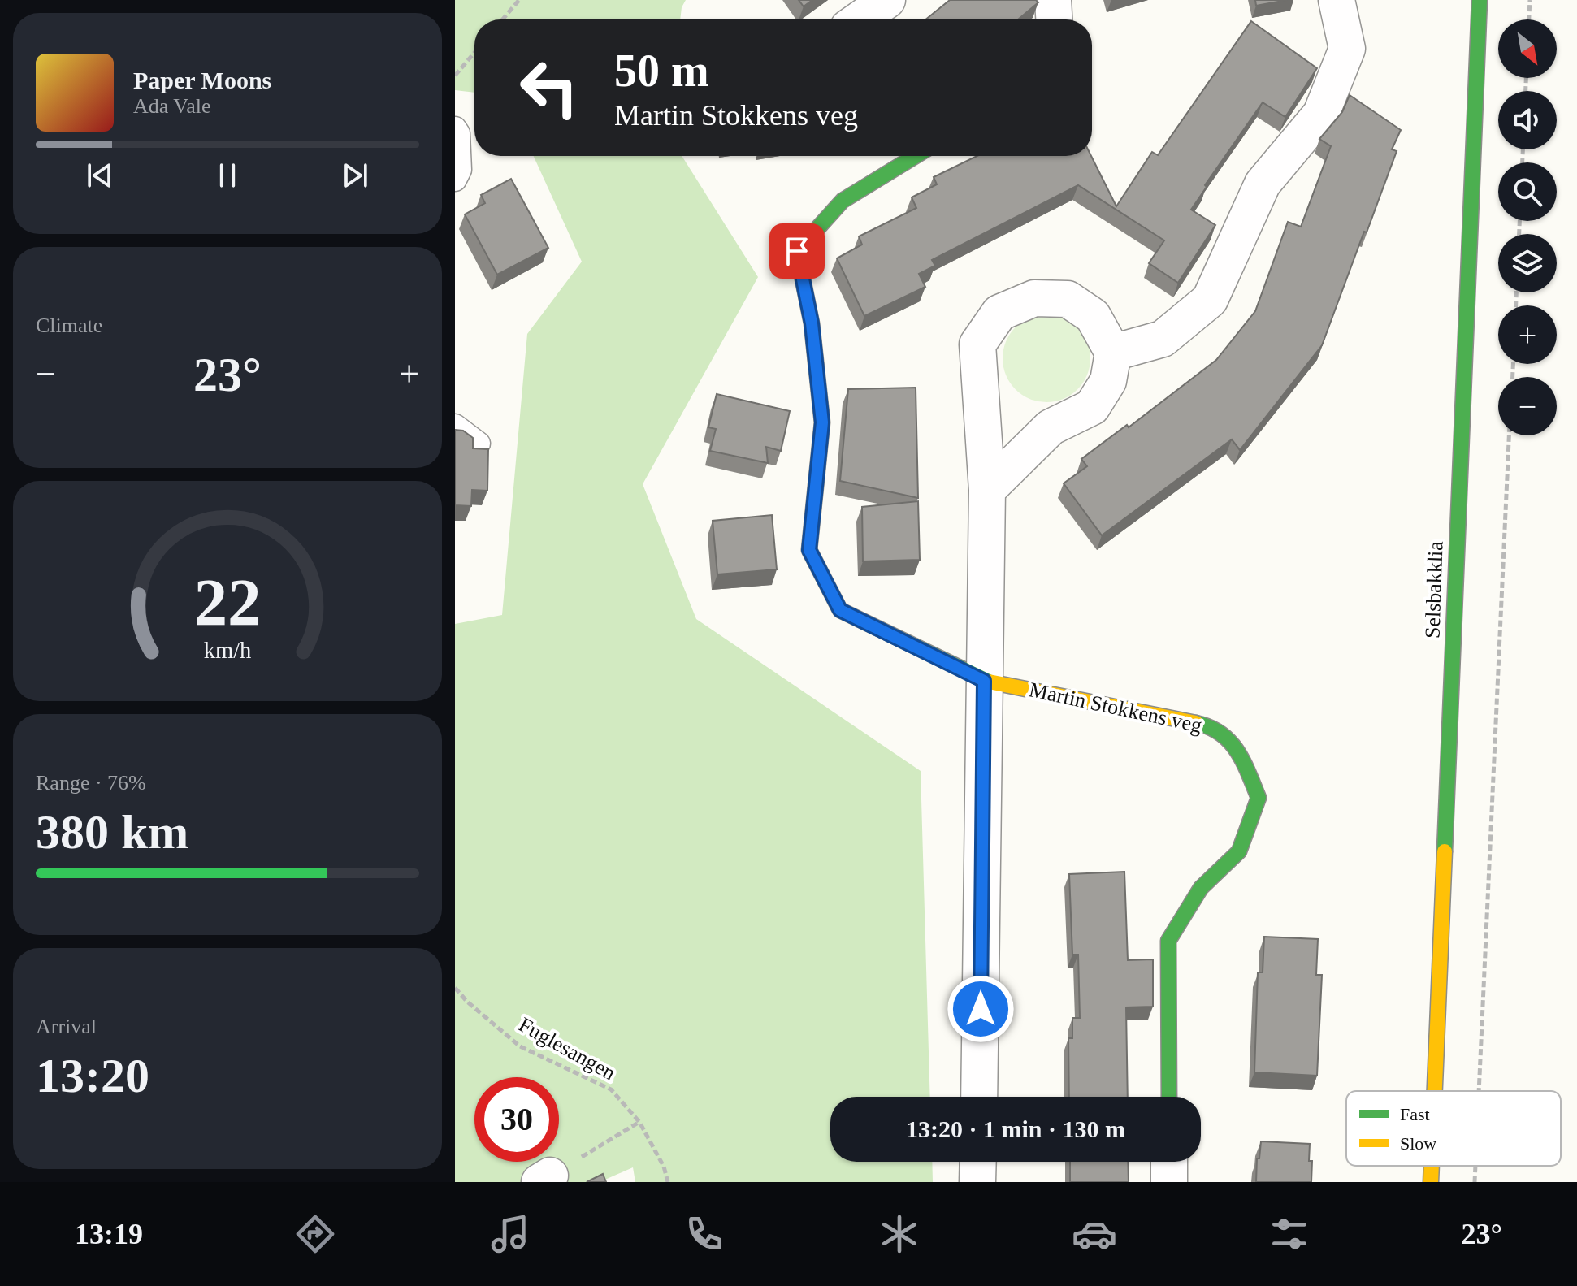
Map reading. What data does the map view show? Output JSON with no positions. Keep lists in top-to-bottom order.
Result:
{
  "streets": {
    "street": ["Selsbakklia", "Martin Stokkens veg"],
    "path": ["Fuglesangen"]
  },
  "legend": ["Fast", "Slow"],
  "north": "bottom right",
  "page": {
    "map_buttons": ["+", "−"],
    "turn": ["50 m", "Martin Stokkens veg"],
    "song": ["Paper Moons", "Ada Vale"],
    "tile": [
      "Climate",
      ["Range · 76%", "380 km"],
      ["Arrival", "13:20"]
    ],
    "heat": ["−", "23°", "+"],
    "limit": "30",
    "trip": "13:20 · 1 min · 130 m",
    "tabs": ["13:19", "23°"],
    "gauge": ["22", "km/h"]
  }
}
